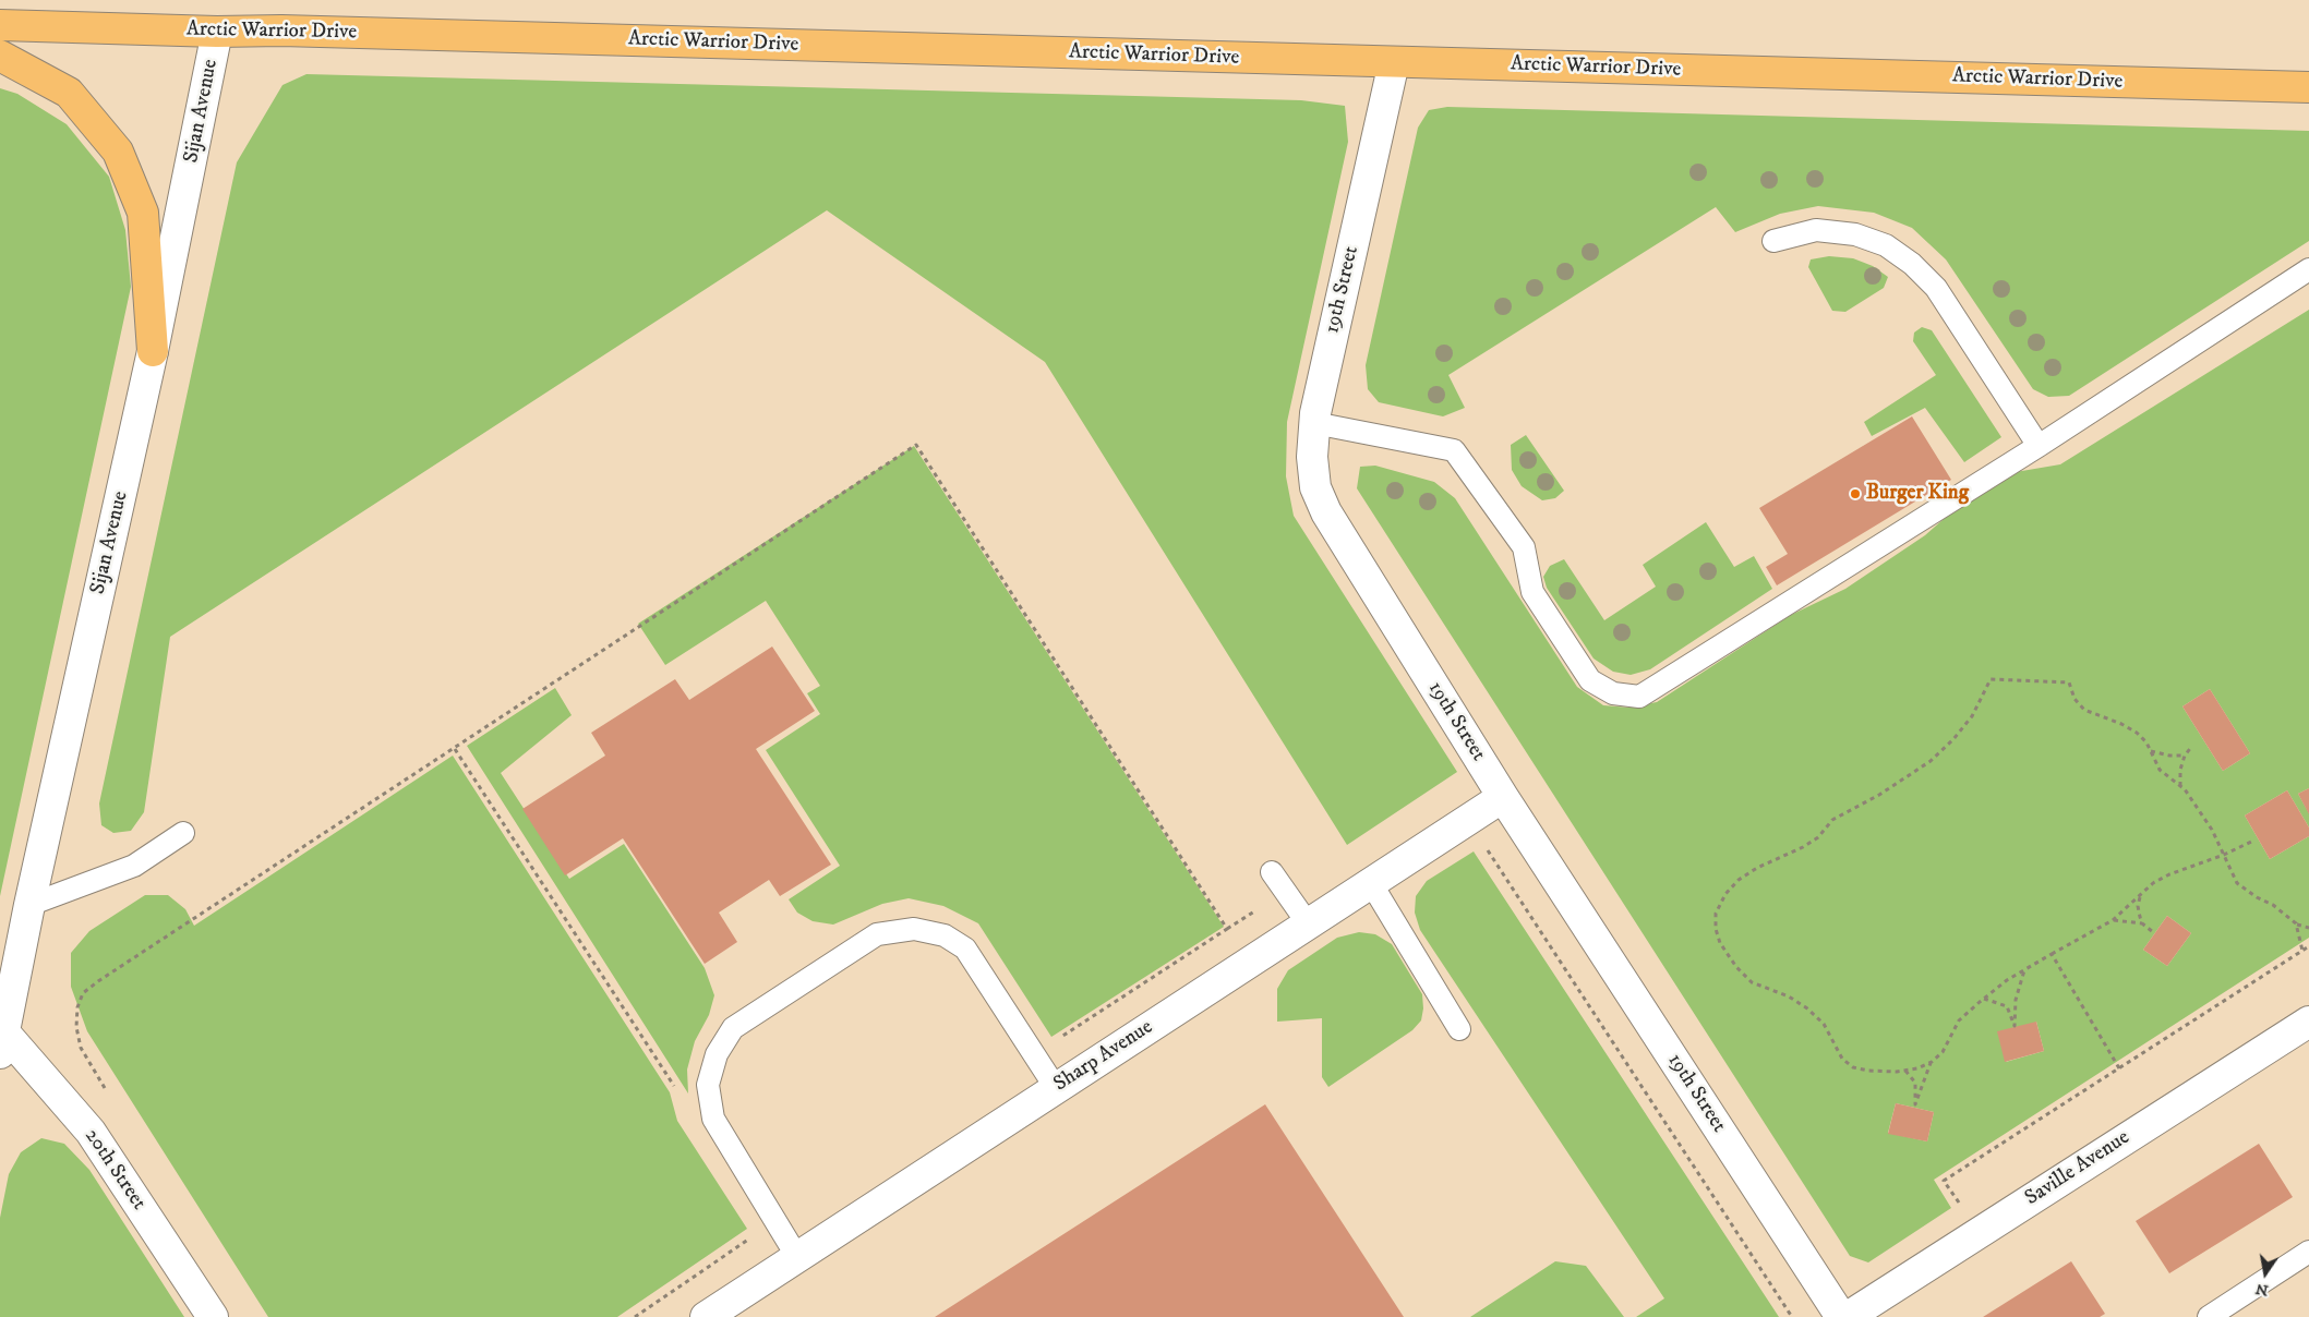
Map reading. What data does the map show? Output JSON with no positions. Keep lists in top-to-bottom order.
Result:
{
  "streets": {
    "main road": ["Arctic Warrior Drive"],
    "street": [
      "Sijan Avenue",
      "19th Street",
      "Sharp Avenue",
      "Saville Avenue",
      "20th Street"
    ]
  },
  "crossings": [
    ["Arctic Warrior Drive", "Sijan Avenue"],
    ["Arctic Warrior Drive", "19th Street"],
    ["Sijan Avenue", "20th Street"],
    ["19th Street", "Sharp Avenue"]
  ],
  "places": ["Burger King"],
  "north": "bottom"
}
